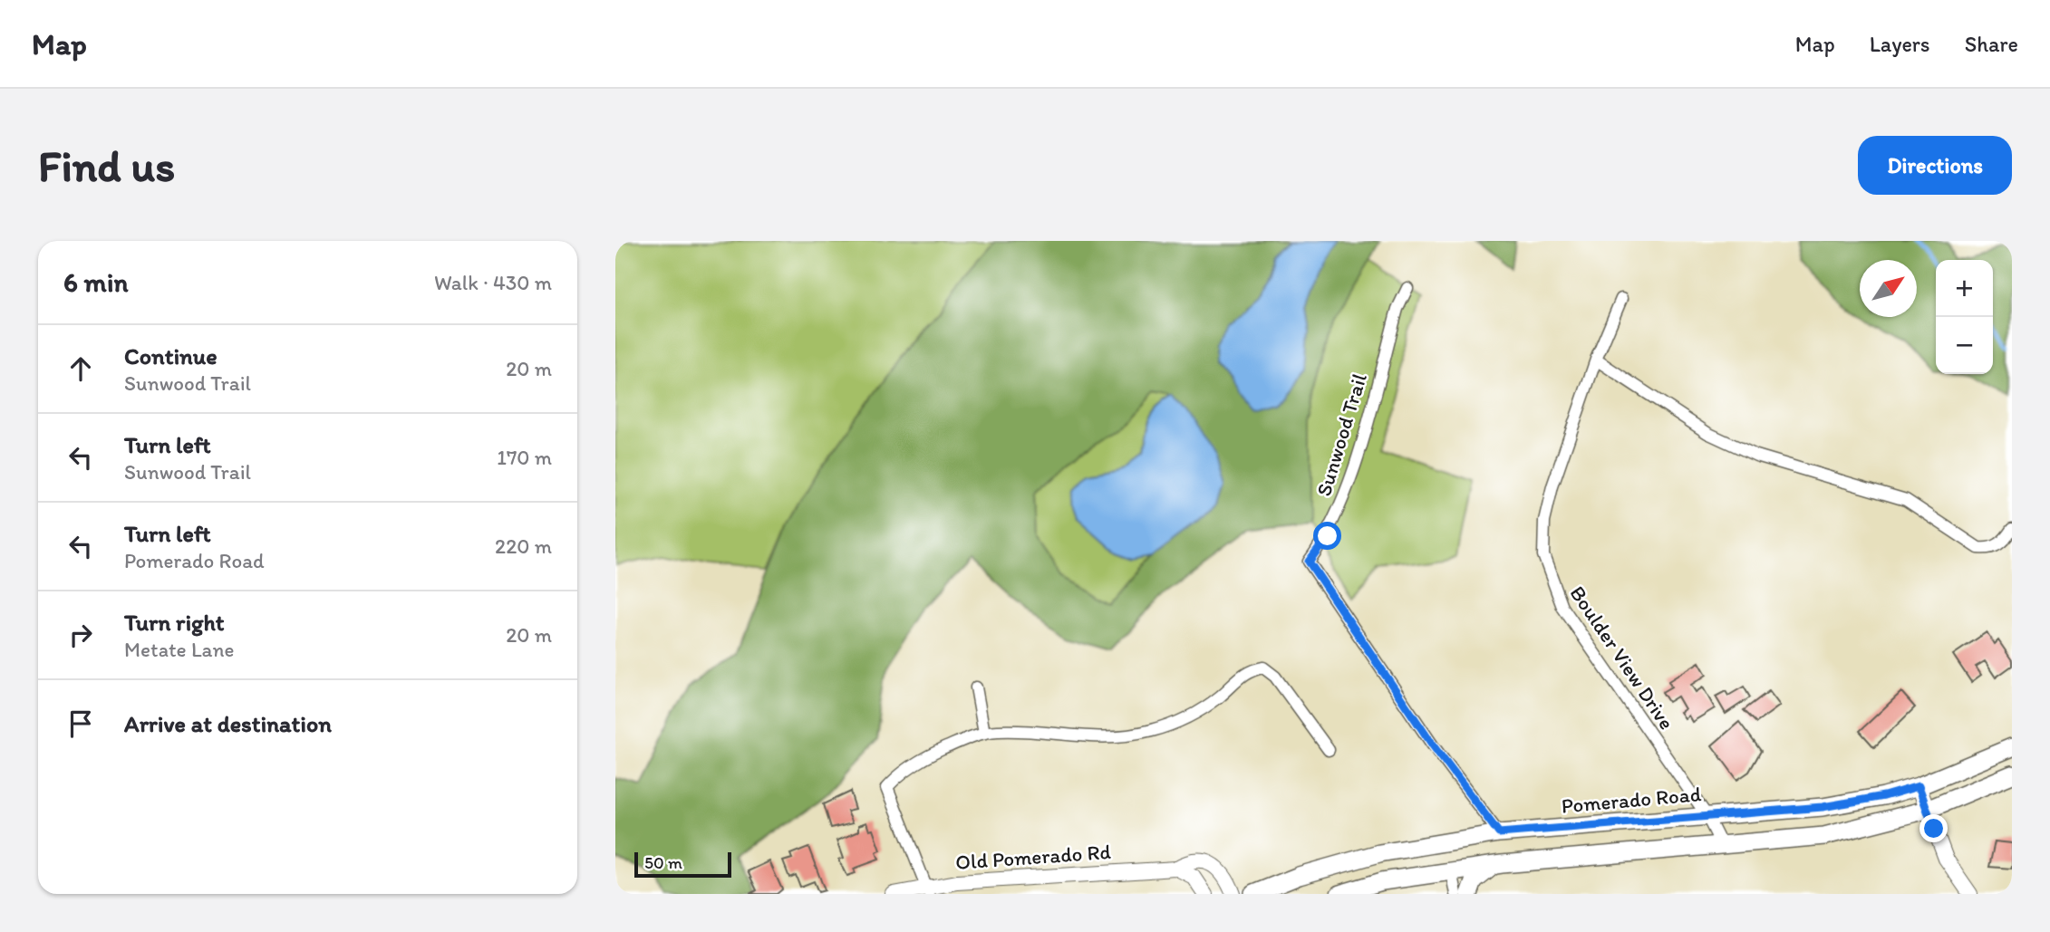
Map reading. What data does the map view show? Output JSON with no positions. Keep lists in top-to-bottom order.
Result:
{
  "streets": {
    "main road": ["Pomerado Road"],
    "street": ["Sunwood Trail", "Boulder View Drive", "Old Pomerado Rd"]
  },
  "crossings": [
    ["Sunwood Trail", "Pomerado Road"],
    ["Boulder View Drive", "Pomerado Road"]
  ],
  "scale_bar": "50 m",
  "north": "top right",
  "page": {
    "header": "Map",
    "nav": ["Map", "Layers", "Share"],
    "buttons": "Directions",
    "title": "Find us",
    "heading": ["6 min", "Walk · 430 m"],
    "map_buttons": ["+", "−"],
    "list": [
      ["Continue", "Sunwood Trail", "20 m"],
      ["Turn left", "Sunwood Trail", "170 m"],
      ["Turn left", "Pomerado Road", "220 m"],
      ["Turn right", "Metate Lane", "20 m"],
      "Arrive at destination"
    ],
    "scale": "50 m"
  }
}
